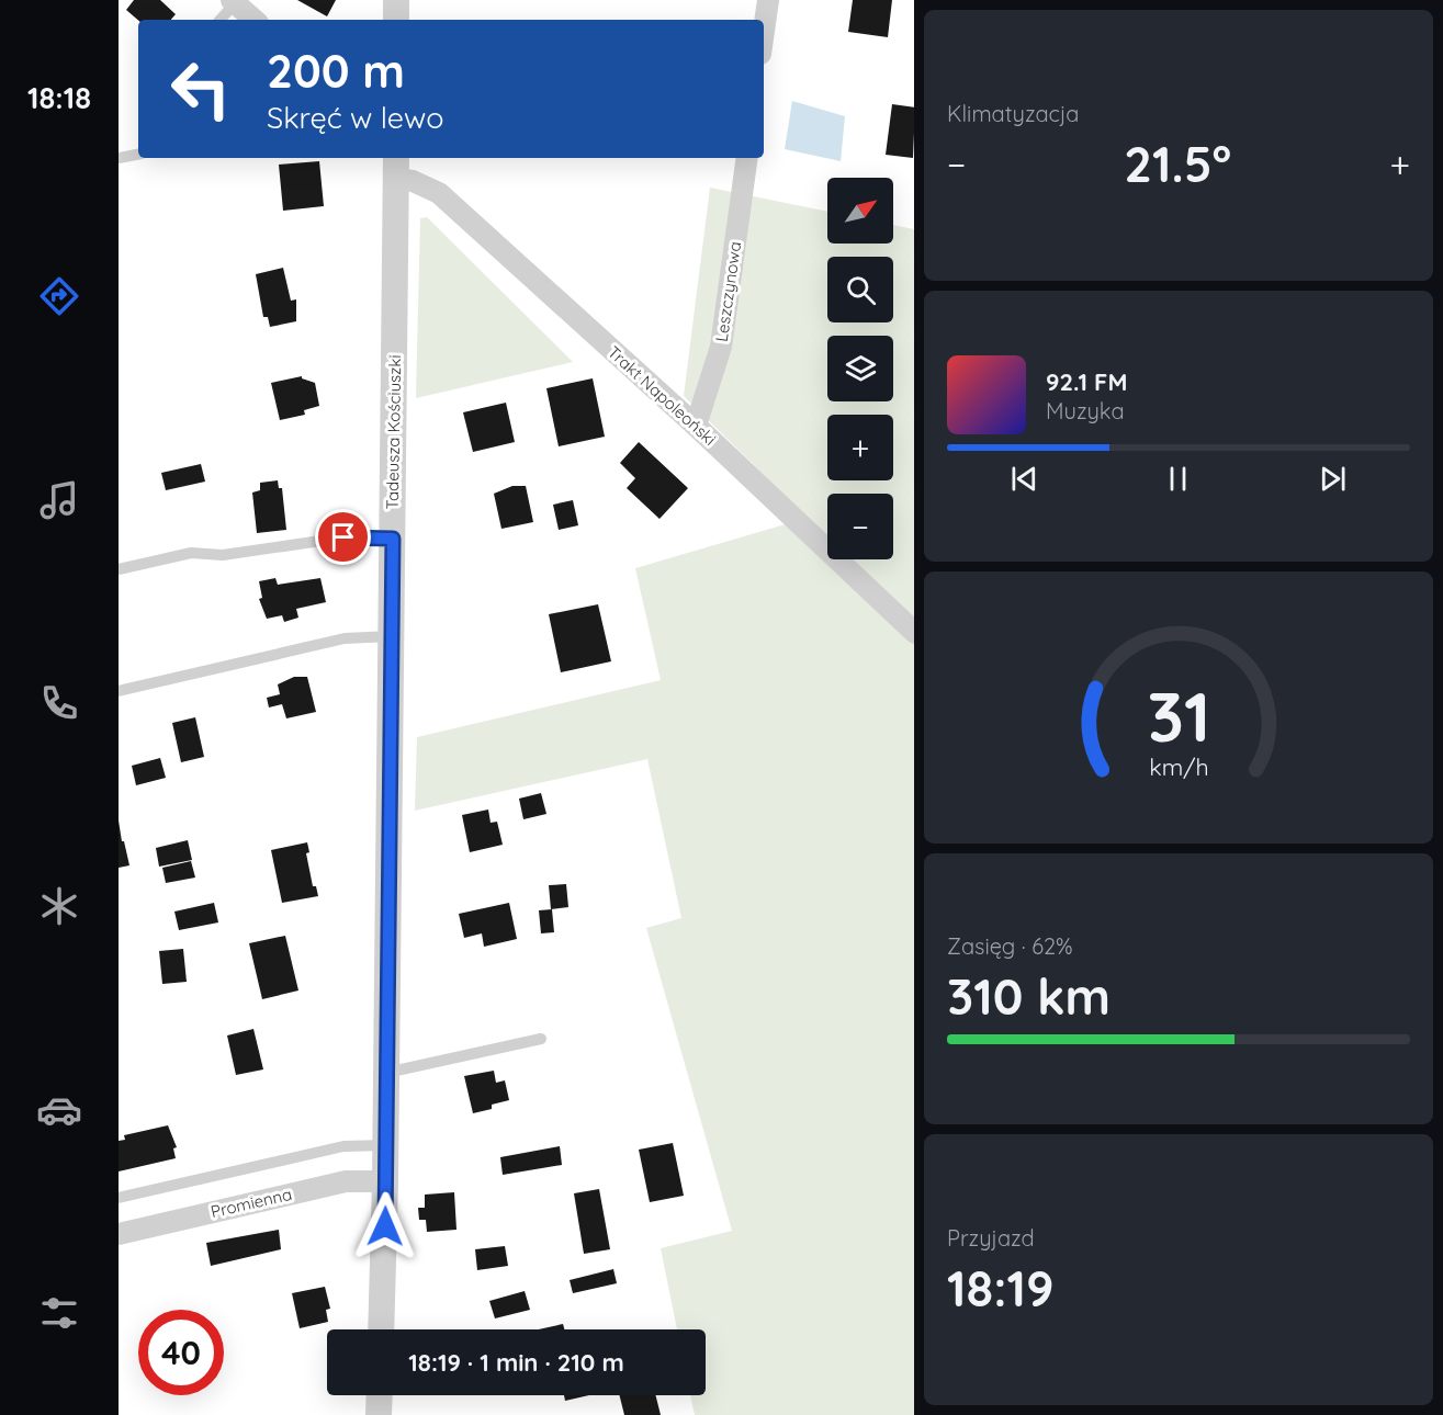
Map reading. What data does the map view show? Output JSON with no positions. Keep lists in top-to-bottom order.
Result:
{
  "streets": {
    "street": [
      "Leszczynowa",
      "Trakt Napoleoński",
      "Tadeusza Kościuszki",
      "Promienna"
    ]
  },
  "crossings": [
    ["Leszczynowa", "Trakt Napoleoński"],
    ["Trakt Napoleoński", "Tadeusza Kościuszki"],
    ["Tadeusza Kościuszki", "Promienna"]
  ],
  "north": "top right",
  "page": {
    "tabs": "18:18",
    "tile": [
      "Klimatyzacja",
      ["Zasięg · 62%", "310 km"],
      ["Przyjazd", "18:19"]
    ],
    "turn": ["200 m", "Skręć w lewo"],
    "heat": ["−", "21.5°", "+"],
    "map_buttons": ["+", "−"],
    "song": ["92.1 FM", "Muzyka"],
    "limit": "40",
    "trip": "18:19 · 1 min · 210 m",
    "gauge": ["31", "km/h"]
  }
}
